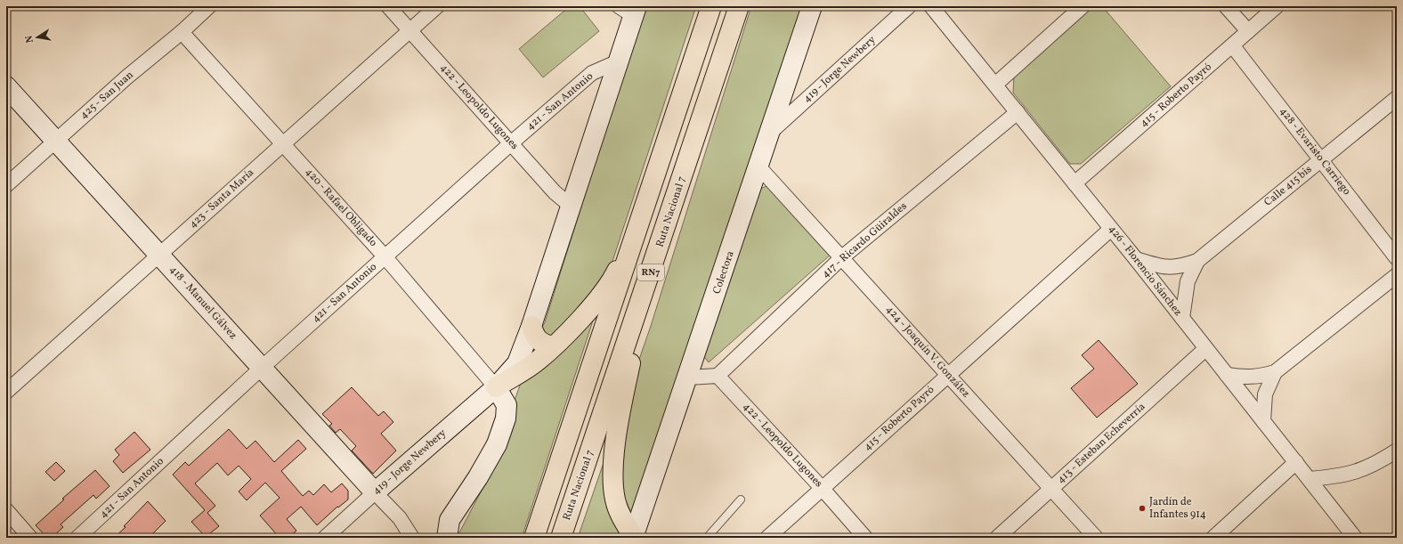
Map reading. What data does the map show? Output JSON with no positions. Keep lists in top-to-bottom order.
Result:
{
  "streets": {
    "highway": ["Ruta Nacional 7", "RN7"],
    "street": [
      "419 - Jorge Newbery",
      "425 - San Juan",
      "415 - Roberto Payró",
      "421 - San Antonio",
      "422 - Leopoldo Lugones",
      "428 - Evaristo Carriego",
      "Calle 415 bis",
      "423 - Santa María",
      "420 - Rafael Obligado",
      "417 - Ricardo Güiraldes",
      "426 - Florencio Sánchez",
      "Colectora",
      "418 - Manuel Gálvez",
      "424 - Joaquín V. González",
      "413 - Esteban Echeverría"
    ]
  },
  "crossings": [
    ["419 - Jorge Newbery", "420 - Rafael Obligado"],
    ["419 - Jorge Newbery", "Colectora"],
    ["419 - Jorge Newbery", "418 - Manuel Gálvez"],
    ["425 - San Juan", "420 - Rafael Obligado"],
    ["425 - San Juan", "418 - Manuel Gálvez"],
    ["415 - Roberto Payró", "422 - Leopoldo Lugones"],
    ["415 - Roberto Payró", "428 - Evaristo Carriego"],
    ["415 - Roberto Payró", "426 - Florencio Sánchez"],
    ["415 - Roberto Payró", "424 - Joaquín V. González"],
    ["421 - San Antonio", "422 - Leopoldo Lugones"],
    ["421 - San Antonio", "420 - Rafael Obligado"],
    ["421 - San Antonio", "418 - Manuel Gálvez"],
    ["422 - Leopoldo Lugones", "423 - Santa María"],
    ["422 - Leopoldo Lugones", "417 - Ricardo Güiraldes"],
    ["428 - Evaristo Carriego", "Calle 415 bis"],
    ["Calle 415 bis", "426 - Florencio Sánchez"],
    ["423 - Santa María", "420 - Rafael Obligado"],
    ["423 - Santa María", "418 - Manuel Gálvez"],
    ["417 - Ricardo Güiraldes", "426 - Florencio Sánchez"],
    ["417 - Ricardo Güiraldes", "424 - Joaquín V. González"],
    ["426 - Florencio Sánchez", "413 - Esteban Echeverría"],
    ["Colectora", "424 - Joaquín V. González"],
    ["424 - Joaquín V. González", "413 - Esteban Echeverría"]
  ],
  "places": ["Jardín de Infantes 914"],
  "north": "left"
}
